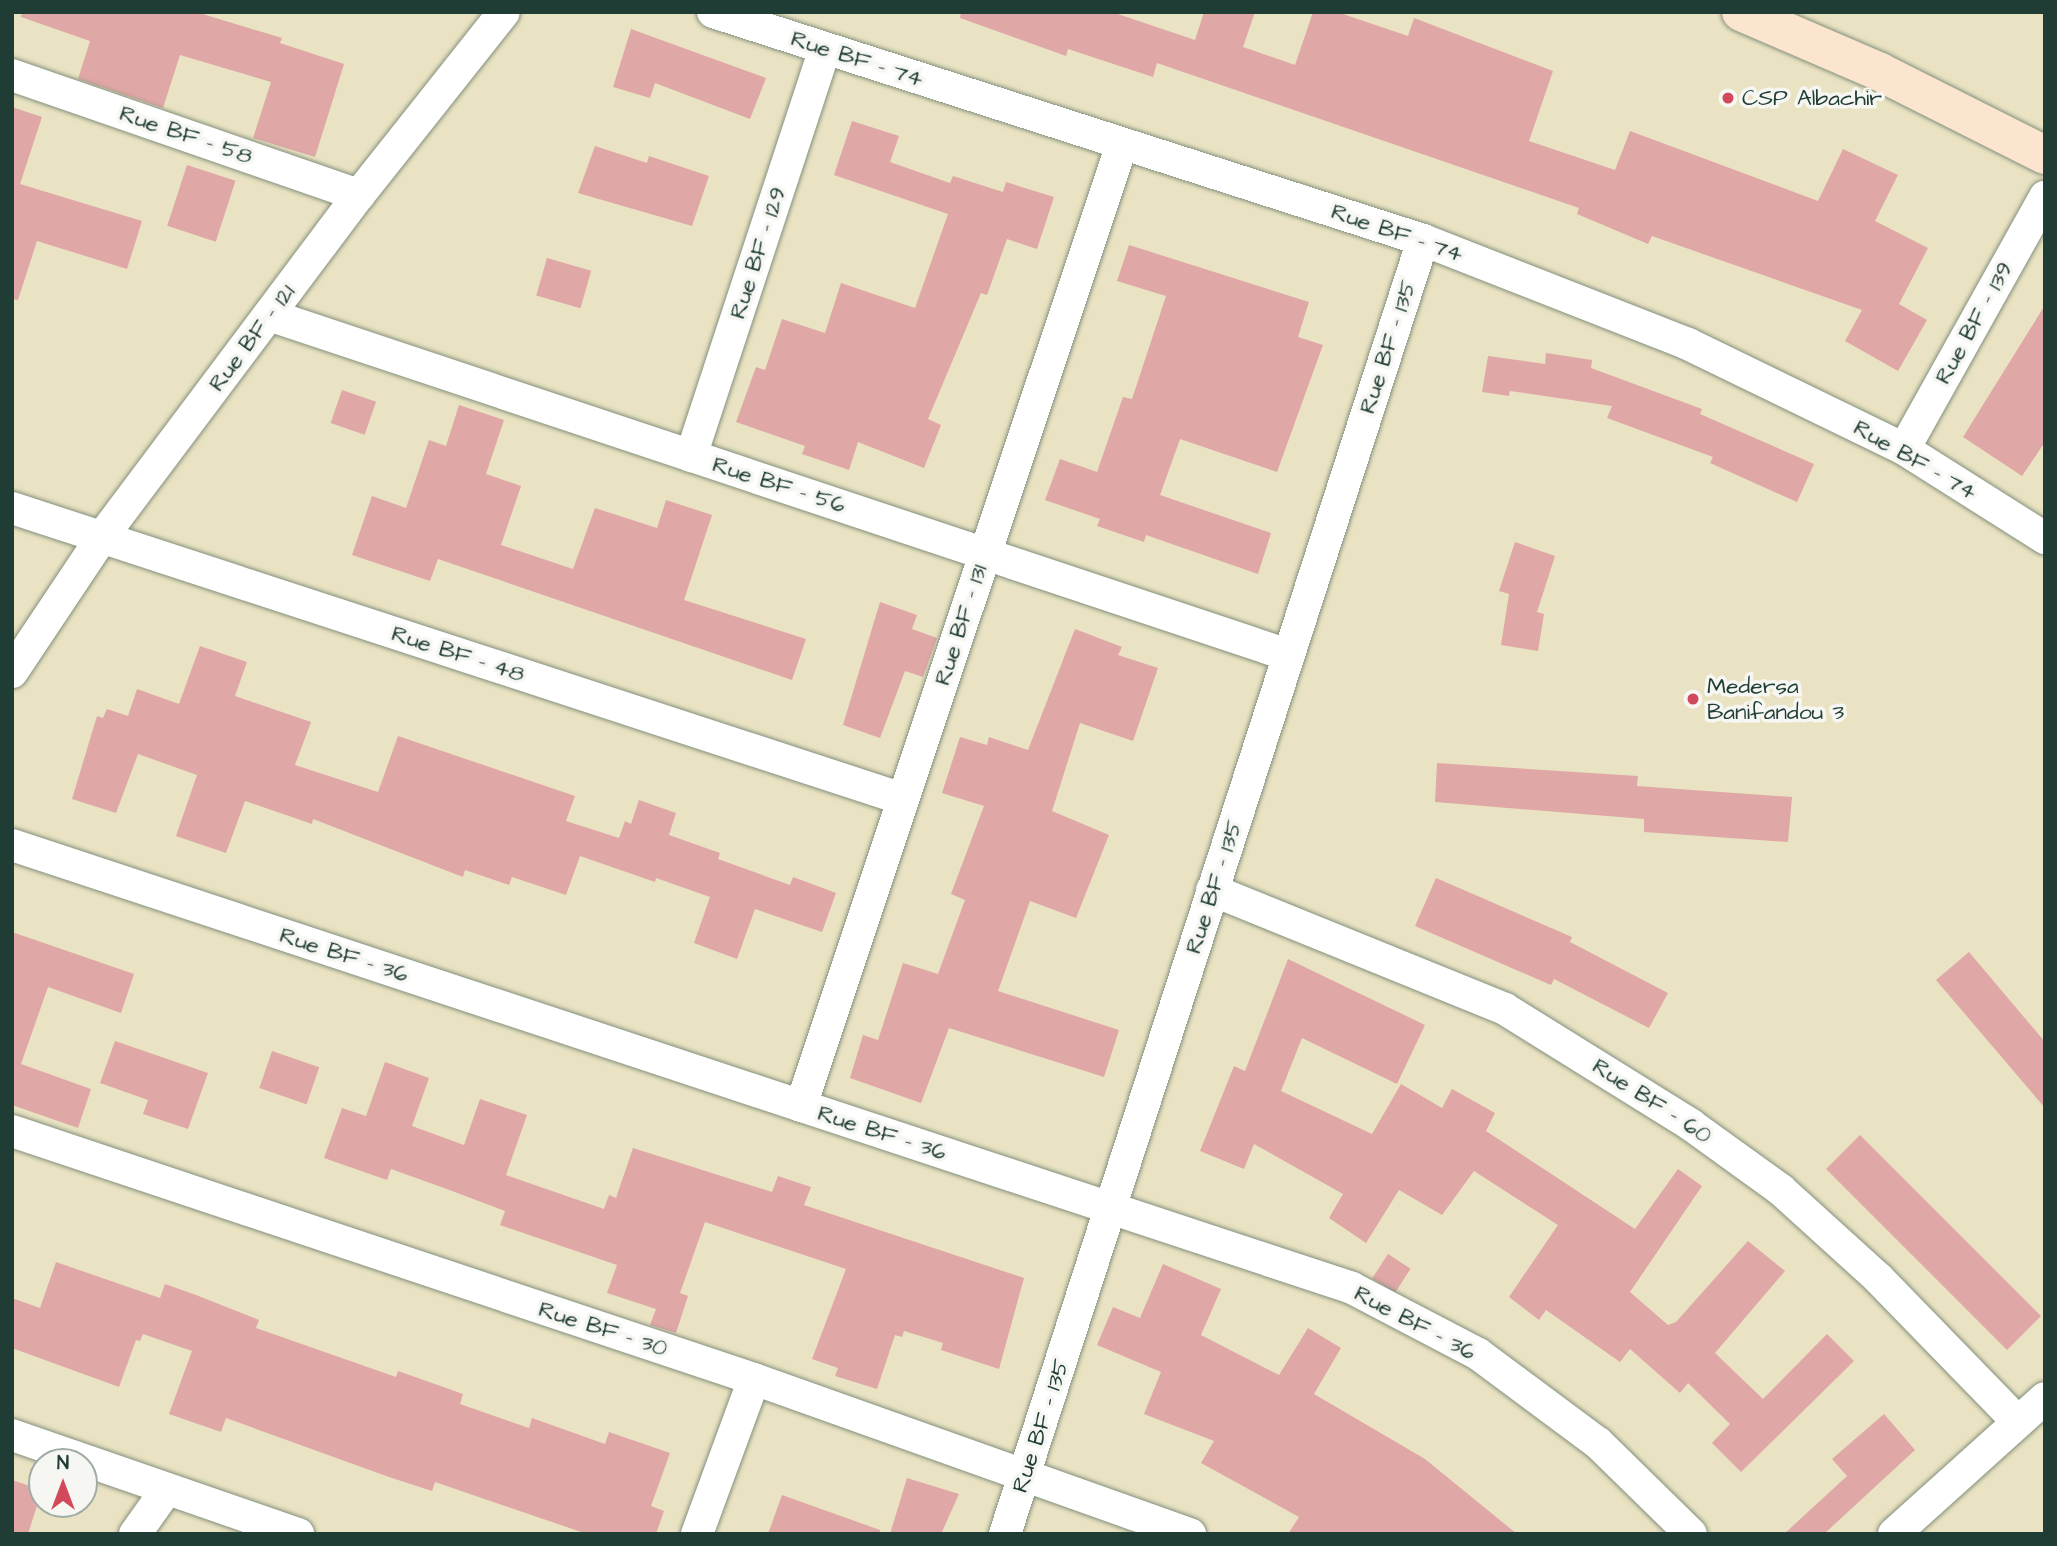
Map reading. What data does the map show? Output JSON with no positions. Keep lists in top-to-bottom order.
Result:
{
  "streets": {
    "street": [
      "Rue BF - 74",
      "Rue BF - 58",
      "Rue BF - 129",
      "Rue BF - 139",
      "Rue BF - 121",
      "Rue BF - 135",
      "Rue BF - 56",
      "Rue BF - 131",
      "Rue BF - 48",
      "Rue BF - 36",
      "Rue BF - 60",
      "Rue BF - 30"
    ]
  },
  "crossings": [
    ["Rue BF - 74", "Rue BF - 129"],
    ["Rue BF - 74", "Rue BF - 139"],
    ["Rue BF - 74", "Rue BF - 135"],
    ["Rue BF - 74", "Rue BF - 131"],
    ["Rue BF - 58", "Rue BF - 121"],
    ["Rue BF - 129", "Rue BF - 56"],
    ["Rue BF - 121", "Rue BF - 56"],
    ["Rue BF - 121", "Rue BF - 48"],
    ["Rue BF - 135", "Rue BF - 56"],
    ["Rue BF - 135", "Rue BF - 36"],
    ["Rue BF - 135", "Rue BF - 60"],
    ["Rue BF - 135", "Rue BF - 30"],
    ["Rue BF - 56", "Rue BF - 131"],
    ["Rue BF - 131", "Rue BF - 48"],
    ["Rue BF - 131", "Rue BF - 36"]
  ],
  "places": ["CSP Albachir", "Medersa Banifandou 3"],
  "north": "top"
}
